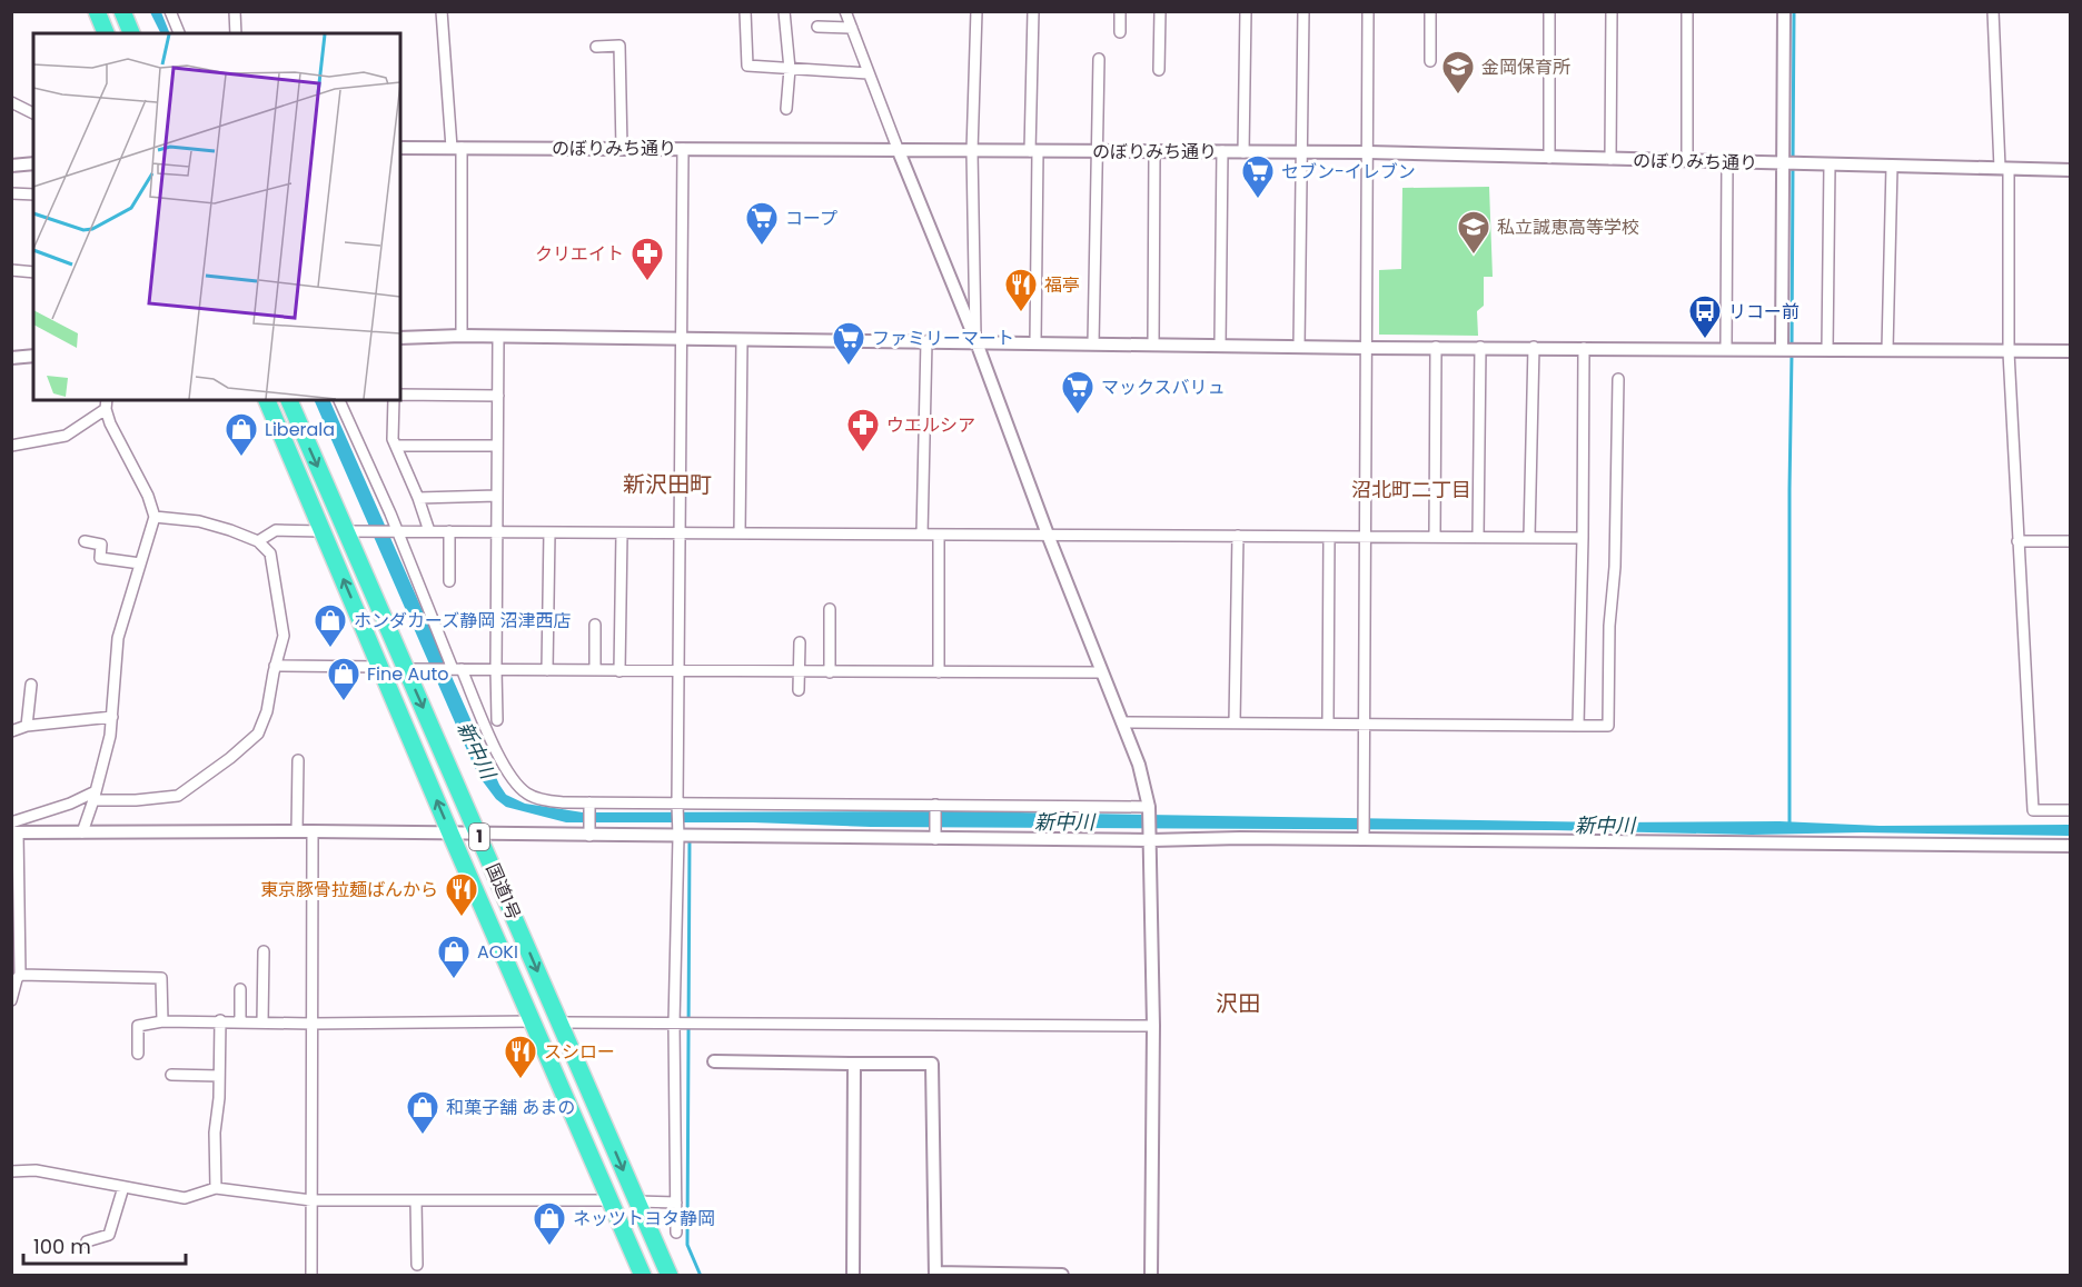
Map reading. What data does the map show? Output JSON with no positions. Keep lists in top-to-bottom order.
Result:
{
  "streets": {
    "highway": ["1", "国道1号"],
    "street": ["のぼりみち通り"]
  },
  "districts": ["新沢田町", "沼北町二丁目", "沢田"],
  "water": ["新中川"],
  "places": {
    "school or university": ["金岡保育所", "私立誠恵高等学校"],
    "supermarket": [
      "セブン-イレブン",
      "コープ",
      "ファミリーマート",
      "マックスバリュ"
    ],
    "pharmacy": ["クリエイト", "ウエルシア"],
    "restaurant": ["福亭", "東京豚骨拉麺ばんから", "スシロー"],
    "bus stop": ["リコー前"],
    "shop": [
      "Liberala",
      "ホンダカーズ静岡 沼津西店",
      "Fine Auto",
      "AOKI",
      "和菓子舗 あまの",
      "ネッツトヨタ静岡"
    ]
  },
  "scale_bar": "100 m"
}
